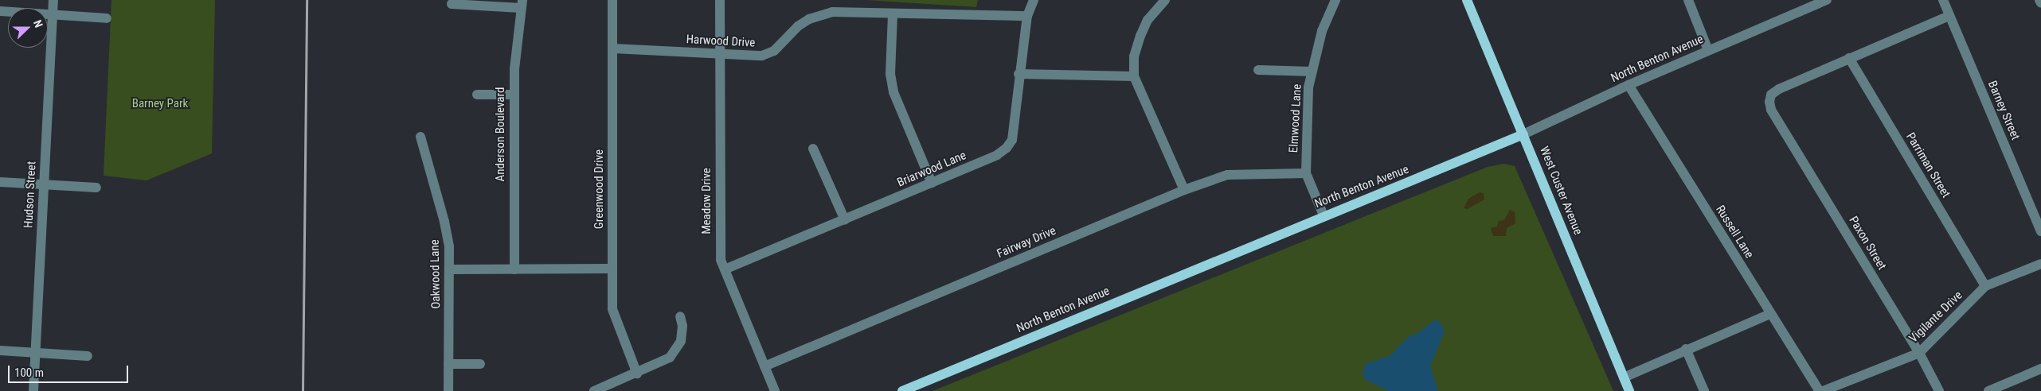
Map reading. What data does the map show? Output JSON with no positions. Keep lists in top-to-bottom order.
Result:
{
  "streets": {
    "main road": ["North Benton Avenue", "West Custer Avenue"],
    "street": [
      "Harwood Drive",
      "Barney Street",
      "Elmwood Lane",
      "Anderson Boulevard",
      "Parriman Street",
      "Briarwood Lane",
      "Greenwood Drive",
      "Hudson Street",
      "Meadow Drive",
      "Russell Lane",
      "Fairway Drive",
      "Paxon Street",
      "Oakwood Lane",
      "Vigilante Drive"
    ]
  },
  "crossings": [
    ["Harwood Drive", "Briarwood Lane"],
    ["Harwood Drive", "Greenwood Drive"],
    ["Harwood Drive", "Meadow Drive"],
    ["North Benton Avenue", "Elmwood Lane"],
    ["North Benton Avenue", "West Custer Avenue"],
    ["North Benton Avenue", "Russell Lane"],
    ["Elmwood Lane", "Fairway Drive"],
    ["Parriman Street", "Paxon Street"],
    ["Parriman Street", "Vigilante Drive"],
    ["Briarwood Lane", "Meadow Drive"],
    ["Meadow Drive", "Fairway Drive"],
    ["Paxon Street", "Vigilante Drive"]
  ],
  "parks": ["Barney Park"],
  "scale_bar": "100 m",
  "north": "right"
}
